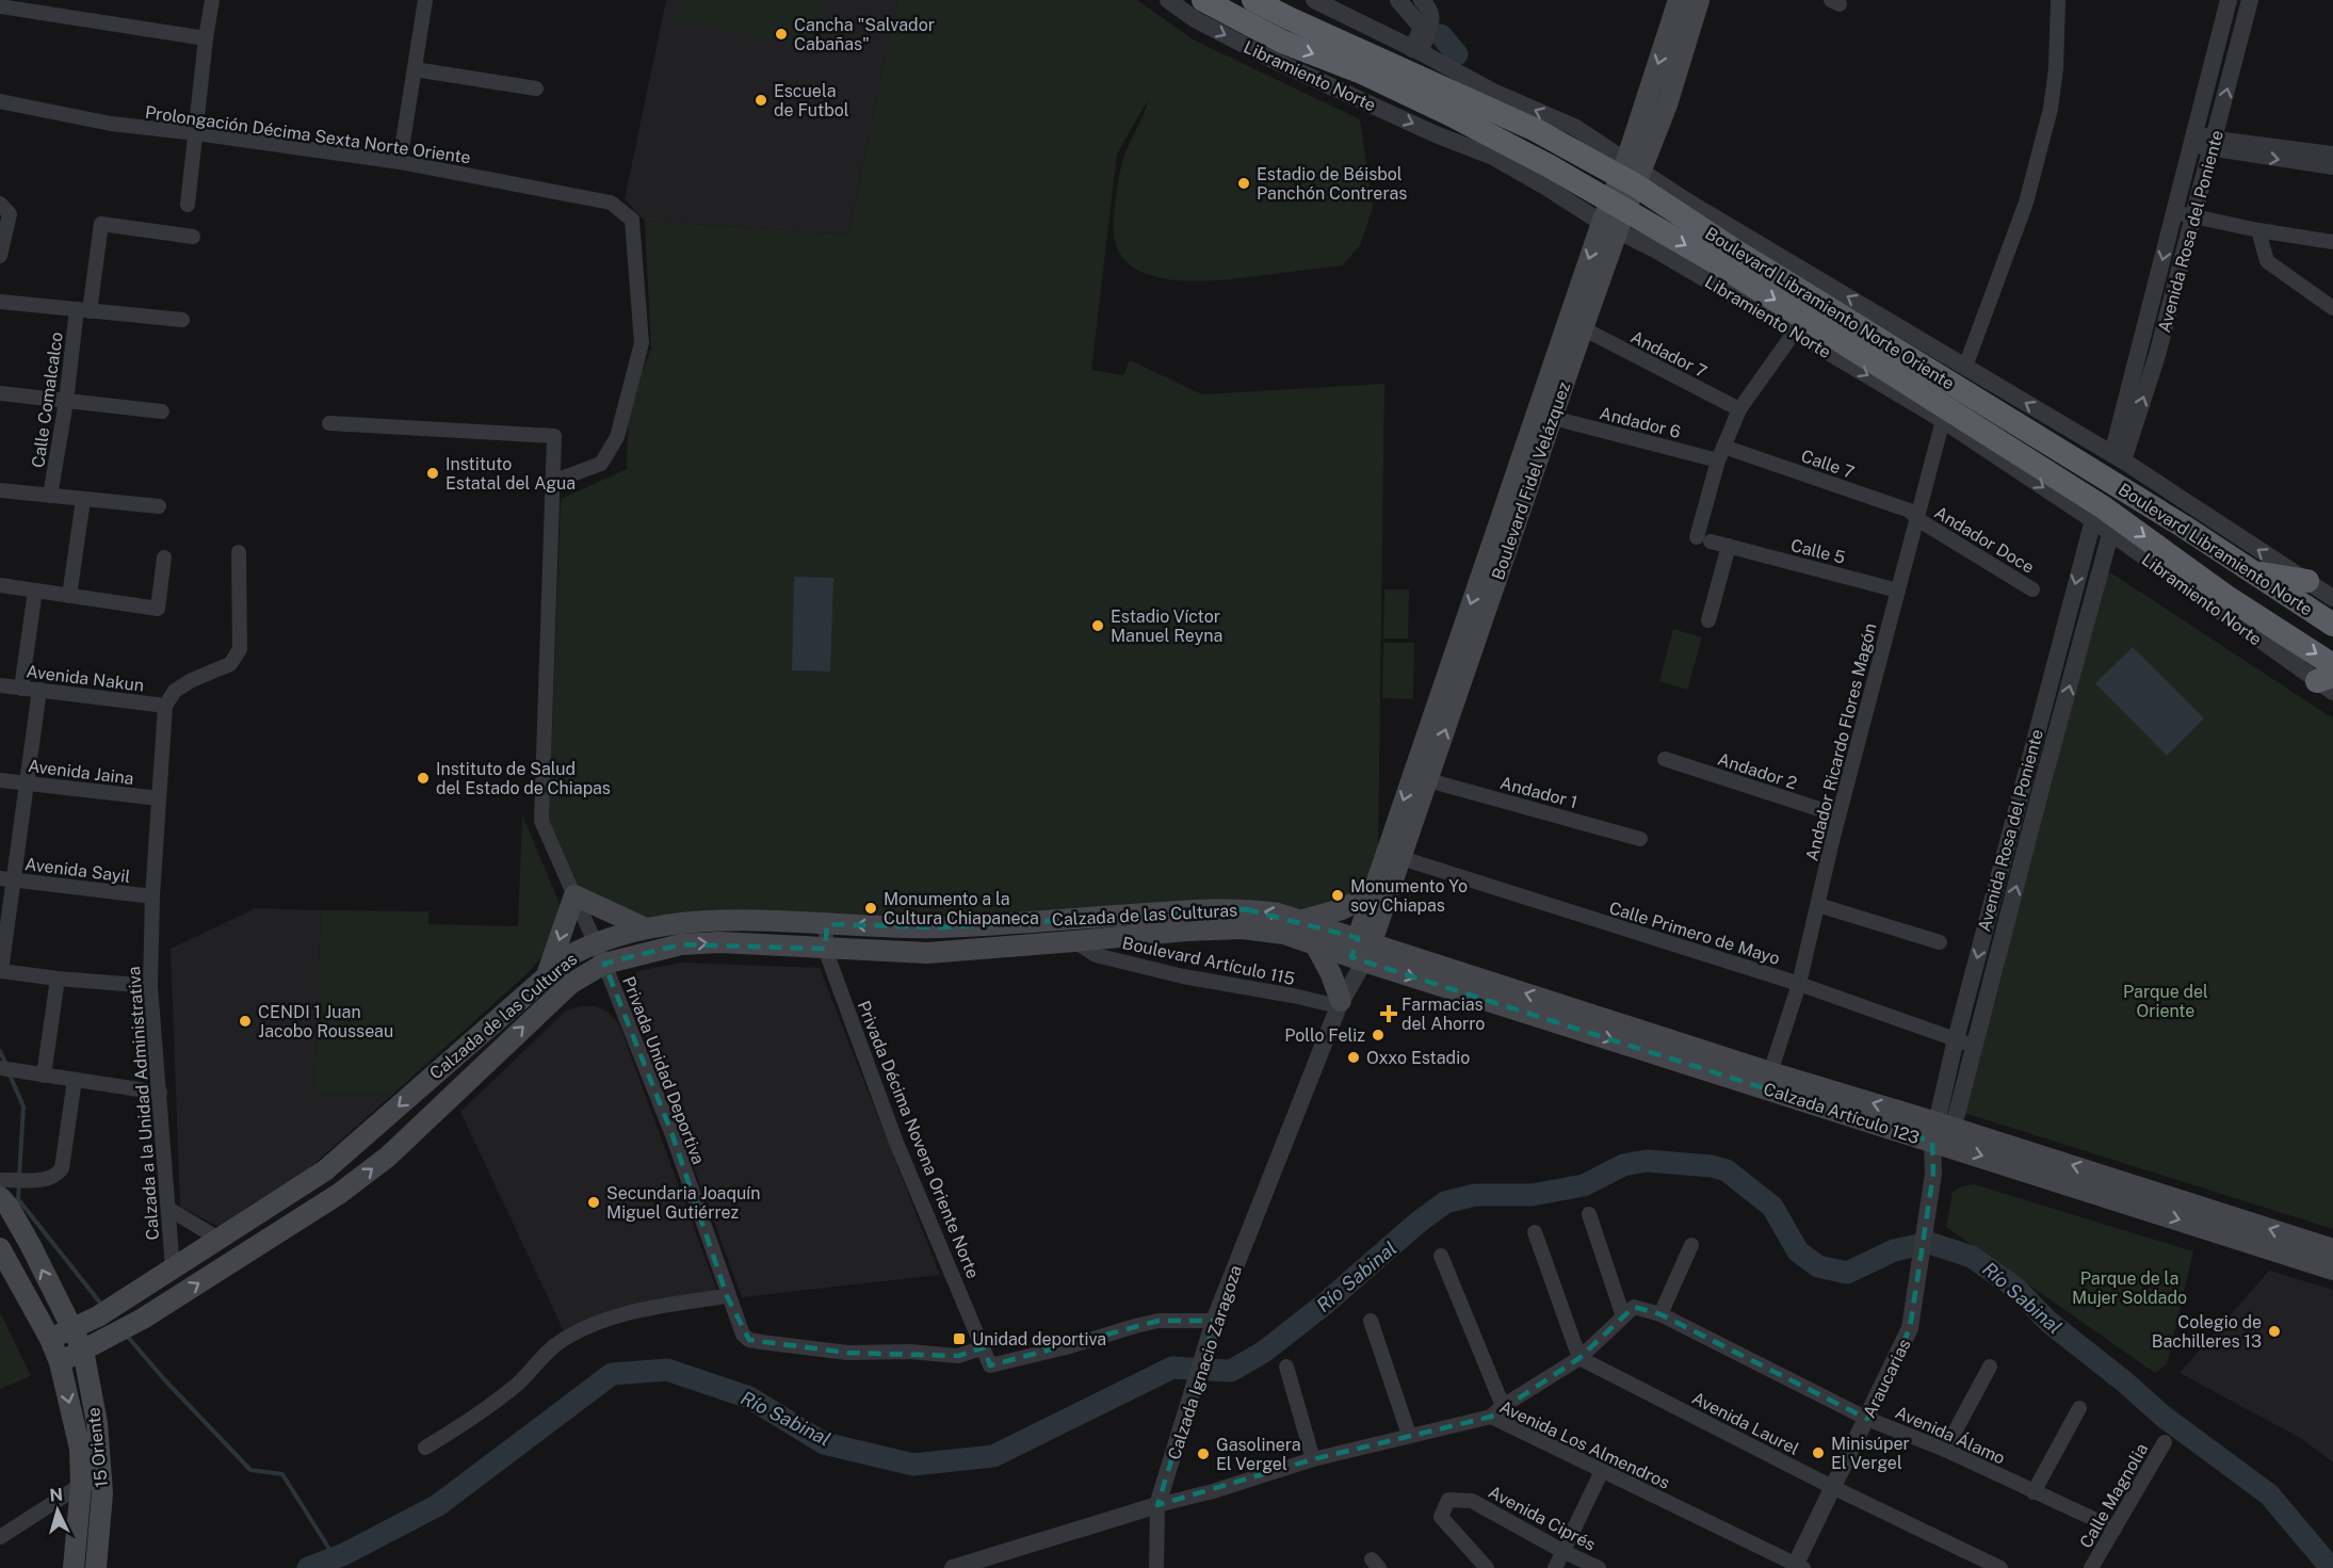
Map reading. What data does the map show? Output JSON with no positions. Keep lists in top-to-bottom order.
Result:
{
  "streets": {
    "highway": ["Libramiento Norte", "Boulevard Libramiento Norte Oriente", "Boulevard Libramiento Norte"],
    "main road": [
      "Boulevard Fidel Velázquez",
      "Calzada de las Culturas",
      "Calzada Artículo 123",
      "15 Oriente"
    ],
    "street": [
      "Prolongación Décima Sexta Norte Oriente",
      "Avenida Rosa del Poniente",
      "Andador 7",
      "Calle Comalcalco",
      "Andador 6",
      "Calle 7",
      "Andador Doce",
      "Calle 5",
      "Avenida Nakun",
      "Andador Ricardo Flores Magón",
      "Andador 2",
      "Avenida Jaina",
      "Andador 1",
      "Avenida Sayil",
      "Calle Primero de Mayo",
      "Boulevard Artículo 115",
      "Privada Unidad Deportiva",
      "Calzada a la Unidad Administrativa",
      "Privada Décima Novena Oriente Norte",
      "Calzada Ignacio Zaragoza",
      "Araucarias",
      "Avenida Laurel",
      "Avenida Álamo",
      "Avenida Los Almendros",
      "Calle Magnolia",
      "Avenida Ciprés"
    ]
  },
  "crossings": [
    ["Libramiento Norte", "Avenida Rosa del Poniente"],
    ["Libramiento Norte", "Boulevard Libramiento Norte Oriente"],
    ["Libramiento Norte", "Boulevard Fidel Velázquez"],
    ["Libramiento Norte", "Boulevard Libramiento Norte"],
    ["Libramiento Norte", "Andador Ricardo Flores Magón"],
    ["Prolongación Décima Sexta Norte Oriente", "Privada Unidad Deportiva"],
    ["Avenida Rosa del Poniente", "Boulevard Libramiento Norte Oriente"],
    ["Avenida Rosa del Poniente", "Boulevard Libramiento Norte"],
    ["Avenida Rosa del Poniente", "Calle Primero de Mayo"],
    ["Avenida Rosa del Poniente", "Calzada Artículo 123"],
    ["Avenida Rosa del Poniente", "Araucarias"],
    ["Boulevard Libramiento Norte Oriente", "Boulevard Libramiento Norte"],
    ["Andador 7", "Boulevard Fidel Velázquez"],
    ["Andador 6", "Calle 7"],
    ["Andador 6", "Boulevard Fidel Velázquez"],
    ["Andador 6", "Calle 5"],
    ["Calle 7", "Andador Doce"],
    ["Calle 7", "Calle 5"],
    ["Calle 7", "Andador Ricardo Flores Magón"],
    ["Boulevard Fidel Velázquez", "Andador 1"],
    ["Boulevard Fidel Velázquez", "Calzada de las Culturas"],
    ["Boulevard Fidel Velázquez", "Calle Primero de Mayo"],
    ["Boulevard Fidel Velázquez", "Calzada Artículo 123"],
    ["Boulevard Fidel Velázquez", "Calzada Ignacio Zaragoza"],
    ["Andador Doce", "Andador Ricardo Flores Magón"],
    ["Calle 5", "Andador Ricardo Flores Magón"],
    ["Avenida Nakun", "Calzada a la Unidad Administrativa"],
    ["Andador Ricardo Flores Magón", "Andador 2"],
    ["Andador Ricardo Flores Magón", "Calle Primero de Mayo"],
    ["Andador Ricardo Flores Magón", "Calzada Artículo 123"],
    ["Avenida Jaina", "Calzada a la Unidad Administrativa"],
    ["Avenida Sayil", "Calzada a la Unidad Administrativa"],
    ["Calzada de las Culturas", "Boulevard Artículo 115"],
    ["Calzada de las Culturas", "Privada Unidad Deportiva"],
    ["Calzada de las Culturas", "Calzada a la Unidad Administrativa"],
    ["Calzada de las Culturas", "Calzada Artículo 123"],
    ["Calzada de las Culturas", "Privada Décima Novena Oriente Norte"],
    ["Calzada de las Culturas", "Calzada Ignacio Zaragoza"],
    ["Calzada de las Culturas", "15 Oriente"],
    ["Boulevard Artículo 115", "Calzada Ignacio Zaragoza"],
    ["Privada Unidad Deportiva", "Privada Décima Novena Oriente Norte"],
    ["Calzada Artículo 123", "Calzada Ignacio Zaragoza"],
    ["Calzada Artículo 123", "Araucarias"],
    ["Privada Décima Novena Oriente Norte", "Calzada Ignacio Zaragoza"],
    ["Calzada Ignacio Zaragoza", "Avenida Los Almendros"],
    ["Araucarias", "Avenida Laurel"],
    ["Araucarias", "Avenida Álamo"],
    ["Araucarias", "Avenida Los Almendros"],
    ["Avenida Álamo", "Calle Magnolia"]
  ],
  "water": ["Río Sabinal"],
  "parks": ["Parque del Oriente", "Parque de la Mujer Soldado"],
  "places": {
    "other": [
      "Cancha \"Salvador Cabañas\"",
      "Escuela de Futbol",
      "Estadio de Béisbol Panchón Contreras",
      "Instituto Estatal del Agua",
      "Estadio Víctor Manuel Reyna",
      "Instituto de Salud del Estado de Chiapas",
      "Monumento Yo soy Chiapas",
      "Monumento a la Cultura Chiapaneca",
      "CENDI 1 Juan Jacobo Rousseau",
      "Pollo Feliz",
      "Oxxo Estadio",
      "Secundaria Joaquín Miguel Gutiérrez",
      "Colegio de Bachilleres 13",
      "Minisúper El Vergel",
      "Gasolinera El Vergel"
    ],
    "health": ["Farmacias del Ahorro"],
    "transit": ["Unidad deportiva"]
  },
  "north": "top"
}
